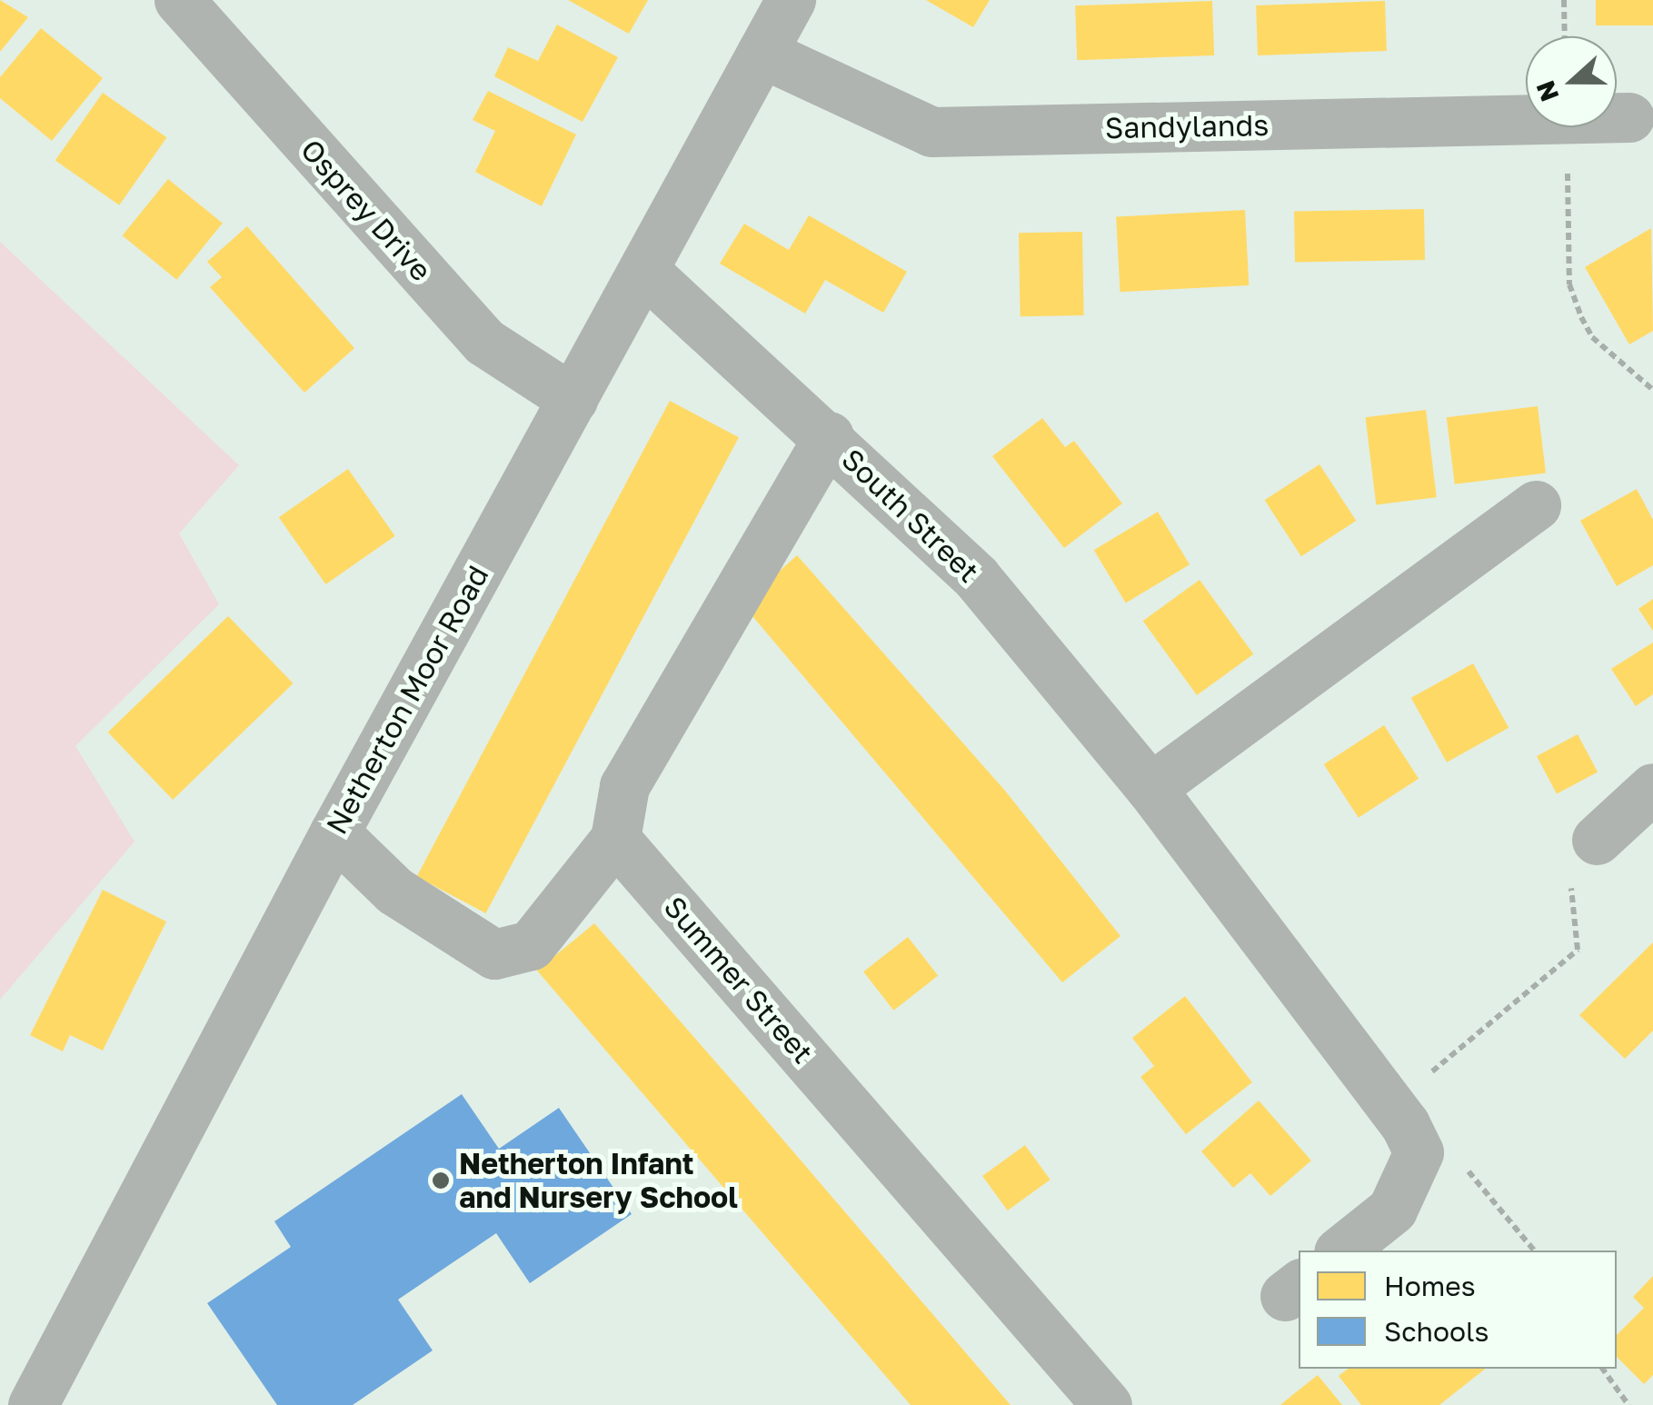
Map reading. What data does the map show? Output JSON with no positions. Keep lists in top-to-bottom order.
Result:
{
  "streets": {
    "street": [
      "Sandylands",
      "Osprey Drive",
      "South Street",
      "Netherton Moor Road",
      "Summer Street"
    ]
  },
  "crossings": [
    ["Sandylands", "Netherton Moor Road"],
    ["Osprey Drive", "Netherton Moor Road"],
    ["South Street", "Netherton Moor Road"]
  ],
  "places": ["Netherton Infant and Nursery School"],
  "legend": ["Homes", "Schools"],
  "north": "left"
}
